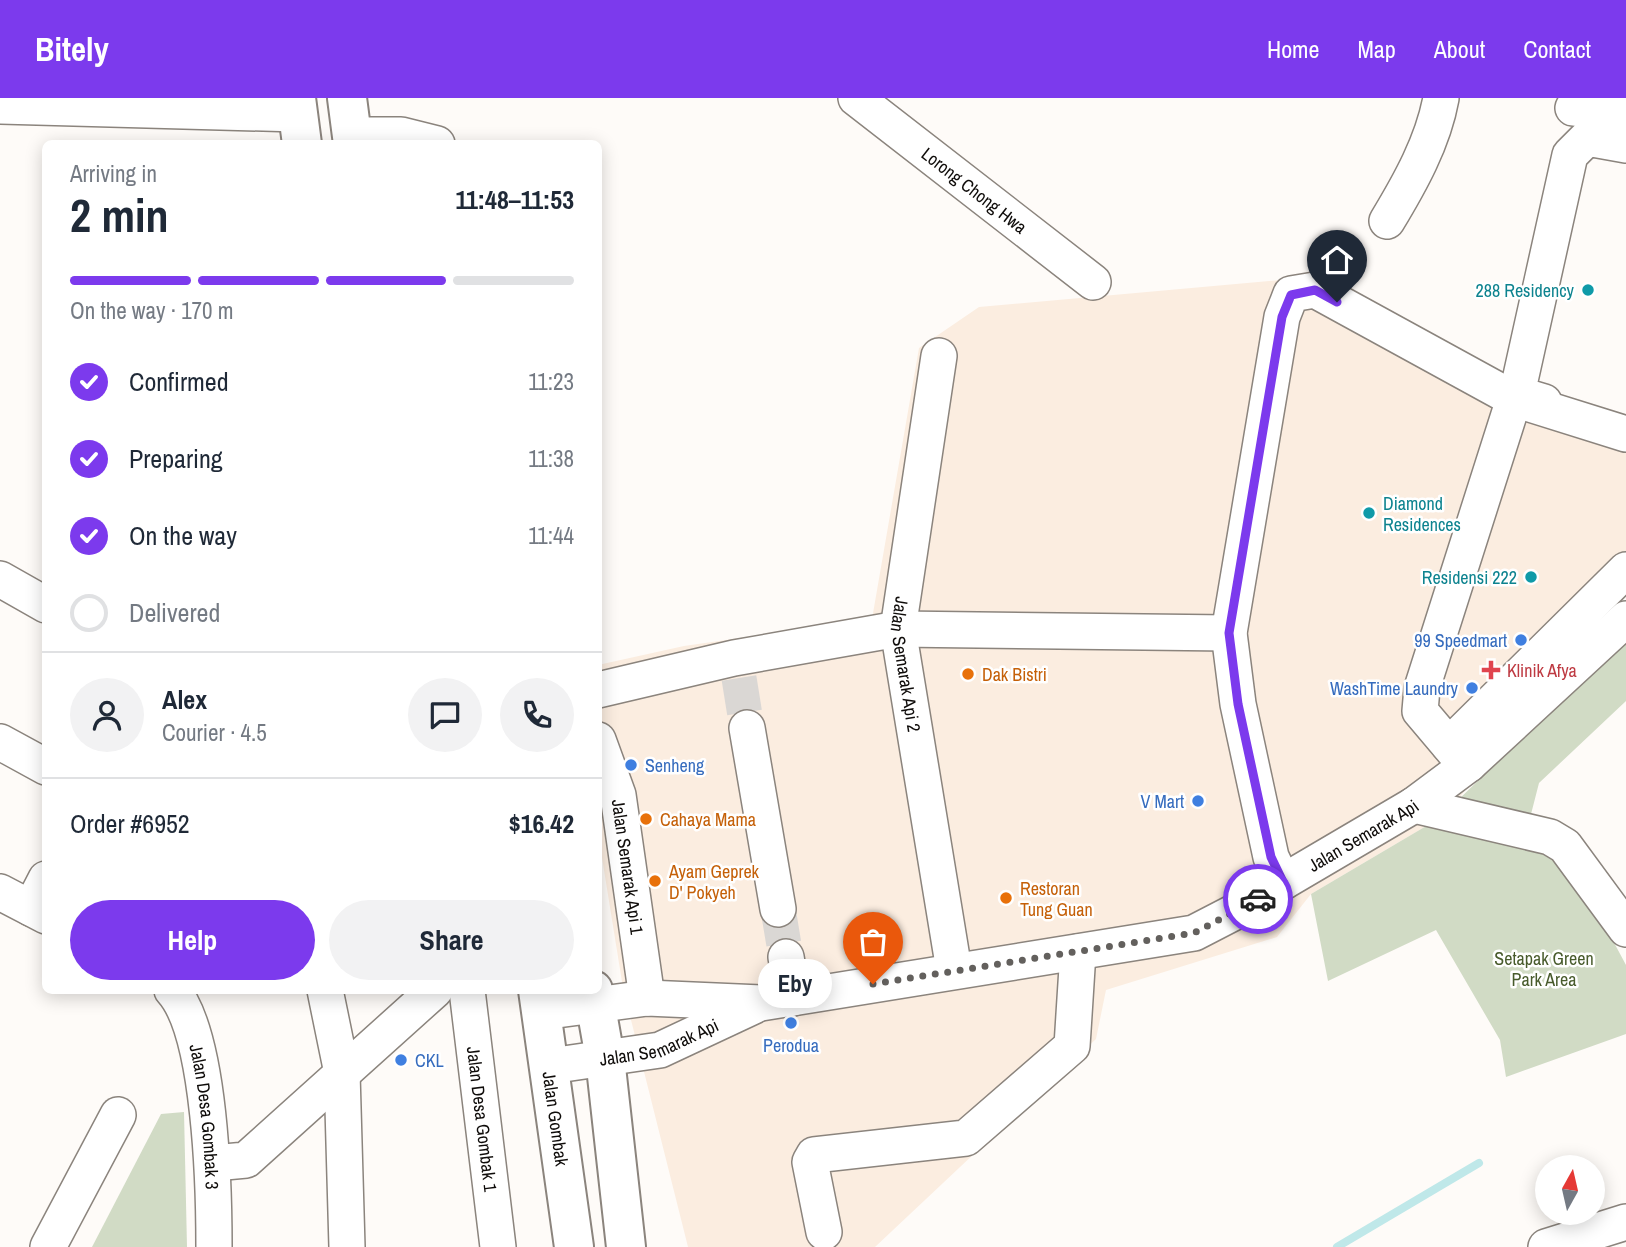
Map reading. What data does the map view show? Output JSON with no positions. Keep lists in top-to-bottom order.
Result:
{
  "streets": {
    "main road": ["Jalan Gombak"],
    "street": [
      "Lorong Chong Hwa",
      "Jalan Semarak Api 2",
      "Jalan Semarak Api",
      "Jalan Semarak Api 1",
      "Jalan Desa Gombak 3",
      "Jalan Desa Gombak 1"
    ]
  },
  "crossings": [
    ["Jalan Semarak Api 2", "Jalan Semarak Api"],
    ["Jalan Semarak Api", "Jalan Semarak Api 1"],
    ["Jalan Semarak Api", "Jalan Gombak"]
  ],
  "parks": ["Setapak Green Park Area"],
  "places": {
    "other": [
      "288 Residency",
      "Diamond Residences",
      "Residensi 222",
      "99 Speedmart",
      "Dak Bistri",
      "WashTime Laundry",
      "Senheng",
      "V Mart",
      "Cahaya Mama",
      "Ayam Geprek D' Pokyeh",
      "Restoran Tung Guan",
      "Eby",
      "Perodua",
      "CKL"
    ],
    "health": ["Klinik Afya"]
  },
  "north": "top",
  "page": {
    "header": "Bitely",
    "nav": [
      "Home",
      "Map",
      "About",
      "Contact"
    ],
    "heading": ["2 min", "Arriving in", "11:48–11:53"],
    "panel": [
      "Alex",
      "Courier · 4.5",
      "Order #6952",
      "$16.42"
    ],
    "bar": "On the way · 170 m",
    "list": [
      ["Confirmed", "11:23"],
      ["Preparing", "11:38"],
      ["On the way", "11:44"],
      "Delivered"
    ],
    "buttons": ["Help", "Share"],
    "bubble": "Eby"
  }
}
